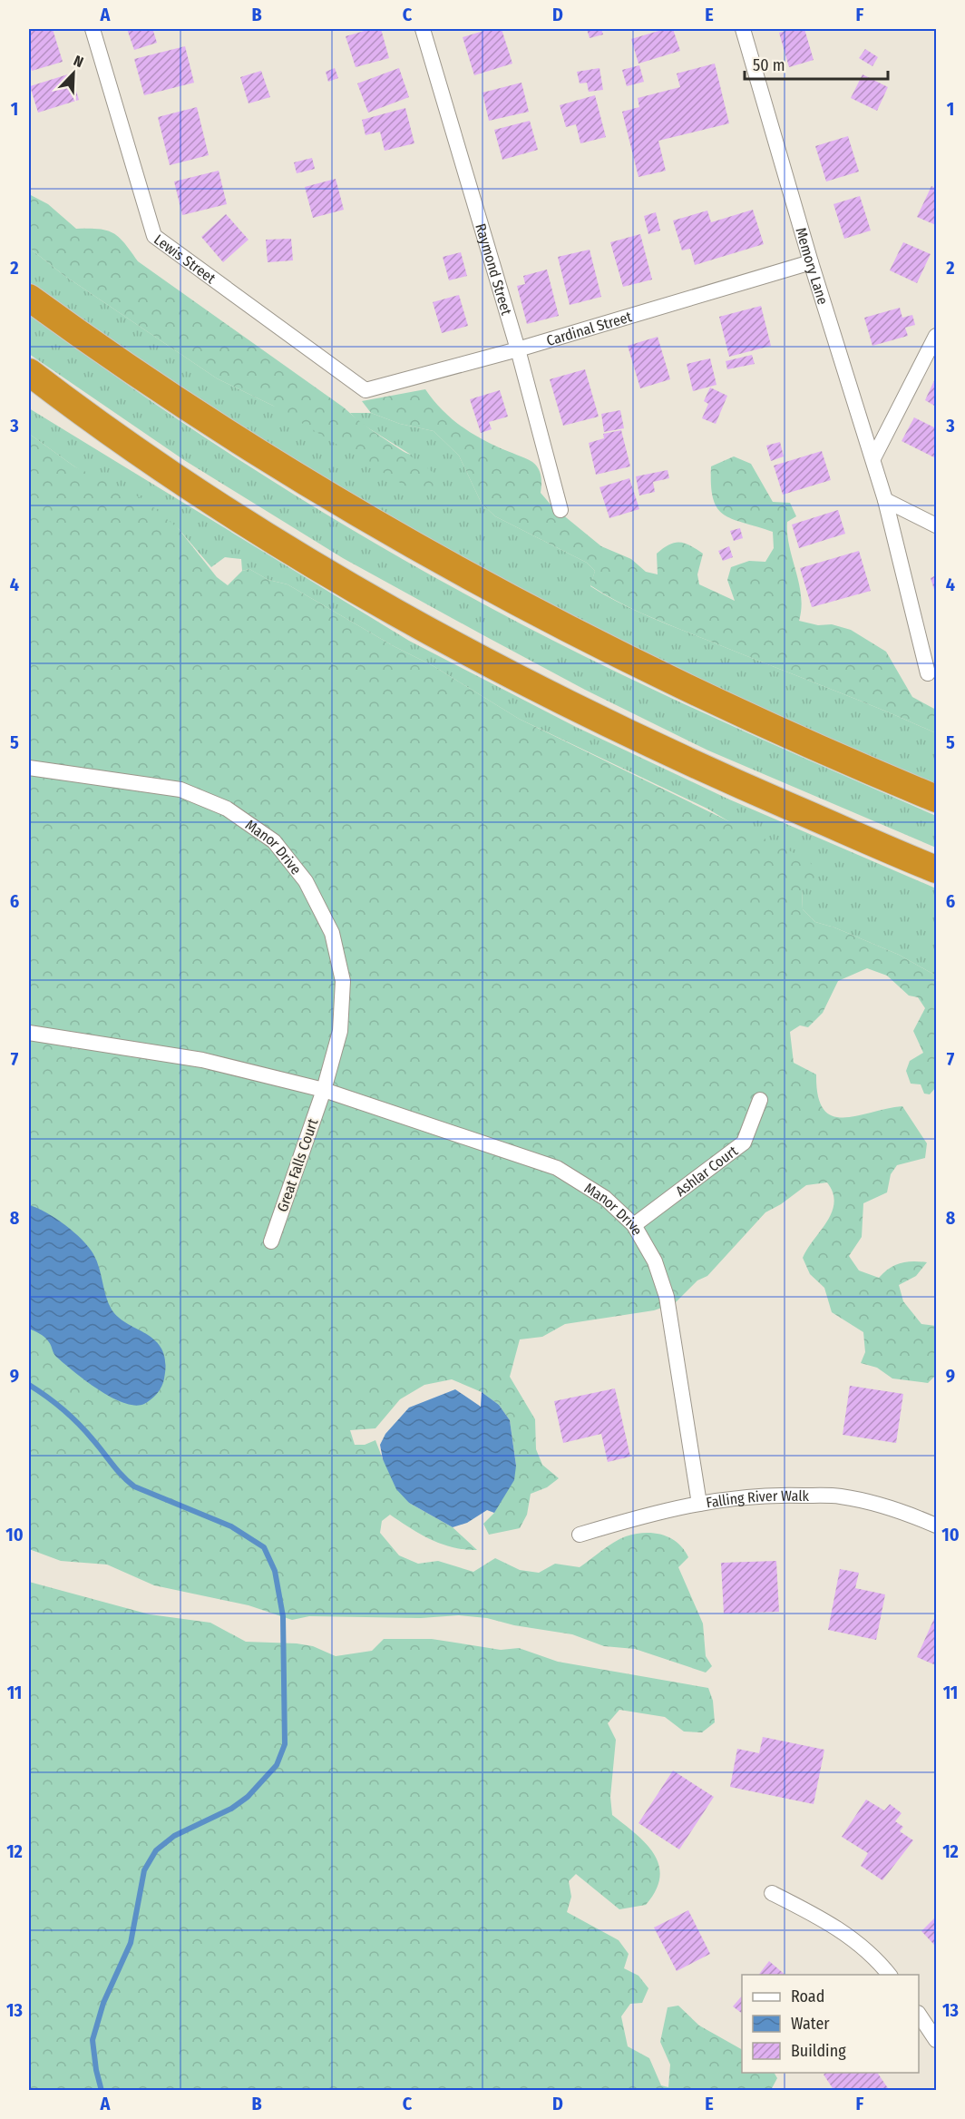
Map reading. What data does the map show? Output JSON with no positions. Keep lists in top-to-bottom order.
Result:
{
  "streets": {
    "street": [
      "Lewis Street",
      "Memory Lane",
      "Raymond Street",
      "Cardinal Street",
      "Manor Drive",
      "Great Falls Court",
      "Ashlar Court",
      "Falling River Walk"
    ]
  },
  "crossings": [
    ["Lewis Street", "Cardinal Street"],
    ["Memory Lane", "Cardinal Street"],
    ["Raymond Street", "Cardinal Street"],
    ["Manor Drive", "Great Falls Court"],
    ["Manor Drive", "Ashlar Court"],
    ["Manor Drive", "Falling River Walk"]
  ],
  "legend": ["Road", "Water", "Building"],
  "scale_bar": "50 m",
  "north": "top right",
  "grid": {
    "columns": [
      "A",
      "B",
      "C",
      "D",
      "E",
      "F"
    ],
    "rows": [
      "1",
      "2",
      "3",
      "4",
      "5",
      "6",
      "7",
      "8",
      "9",
      "10",
      "11",
      "12",
      "13"
    ]
  }
}
